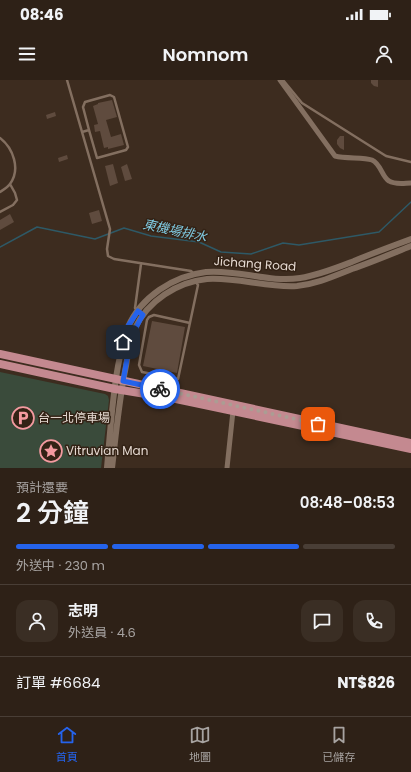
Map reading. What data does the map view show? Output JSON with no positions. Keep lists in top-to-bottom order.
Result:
{
  "streets": {
    "street": ["Jichang Road"]
  },
  "water": ["東機場排水"],
  "places": {
    "parking": ["台一北停車場"],
    "place": ["Vitruvian Man"]
  },
  "page": {
    "status": "08:46",
    "header": "Nomnom",
    "heading": ["2 分鐘", "預計還要", "08:48–08:53"],
    "panel": [
      "志明",
      "外送員 · 4.6",
      "訂單 #6684",
      "NT$826"
    ],
    "bar": "外送中 · 230 m",
    "tabs": ["首頁", "地圖", "已儲存"]
  }
}
